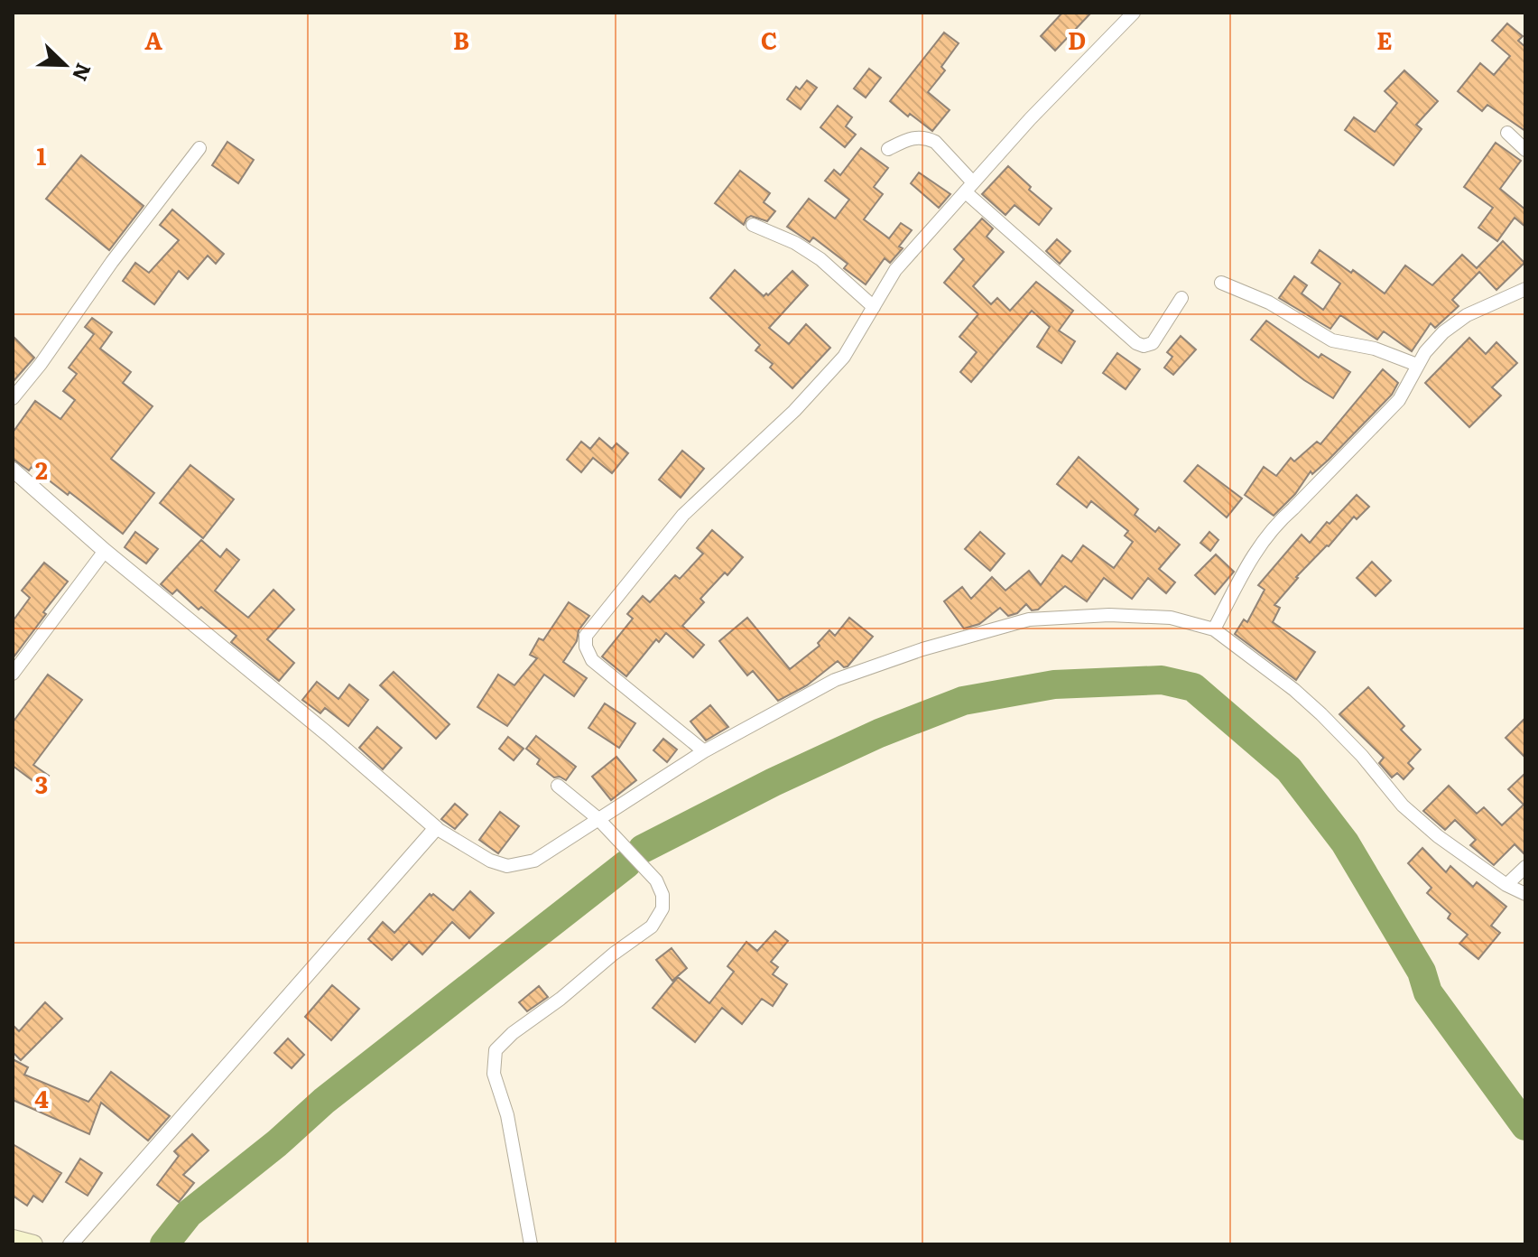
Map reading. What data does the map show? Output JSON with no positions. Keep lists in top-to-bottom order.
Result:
{
  "north": "bottom right",
  "grid": {
    "columns": [
      "A",
      "B",
      "C",
      "D",
      "E"
    ],
    "rows": [
      "1",
      "2",
      "3",
      "4"
    ]
  }
}
